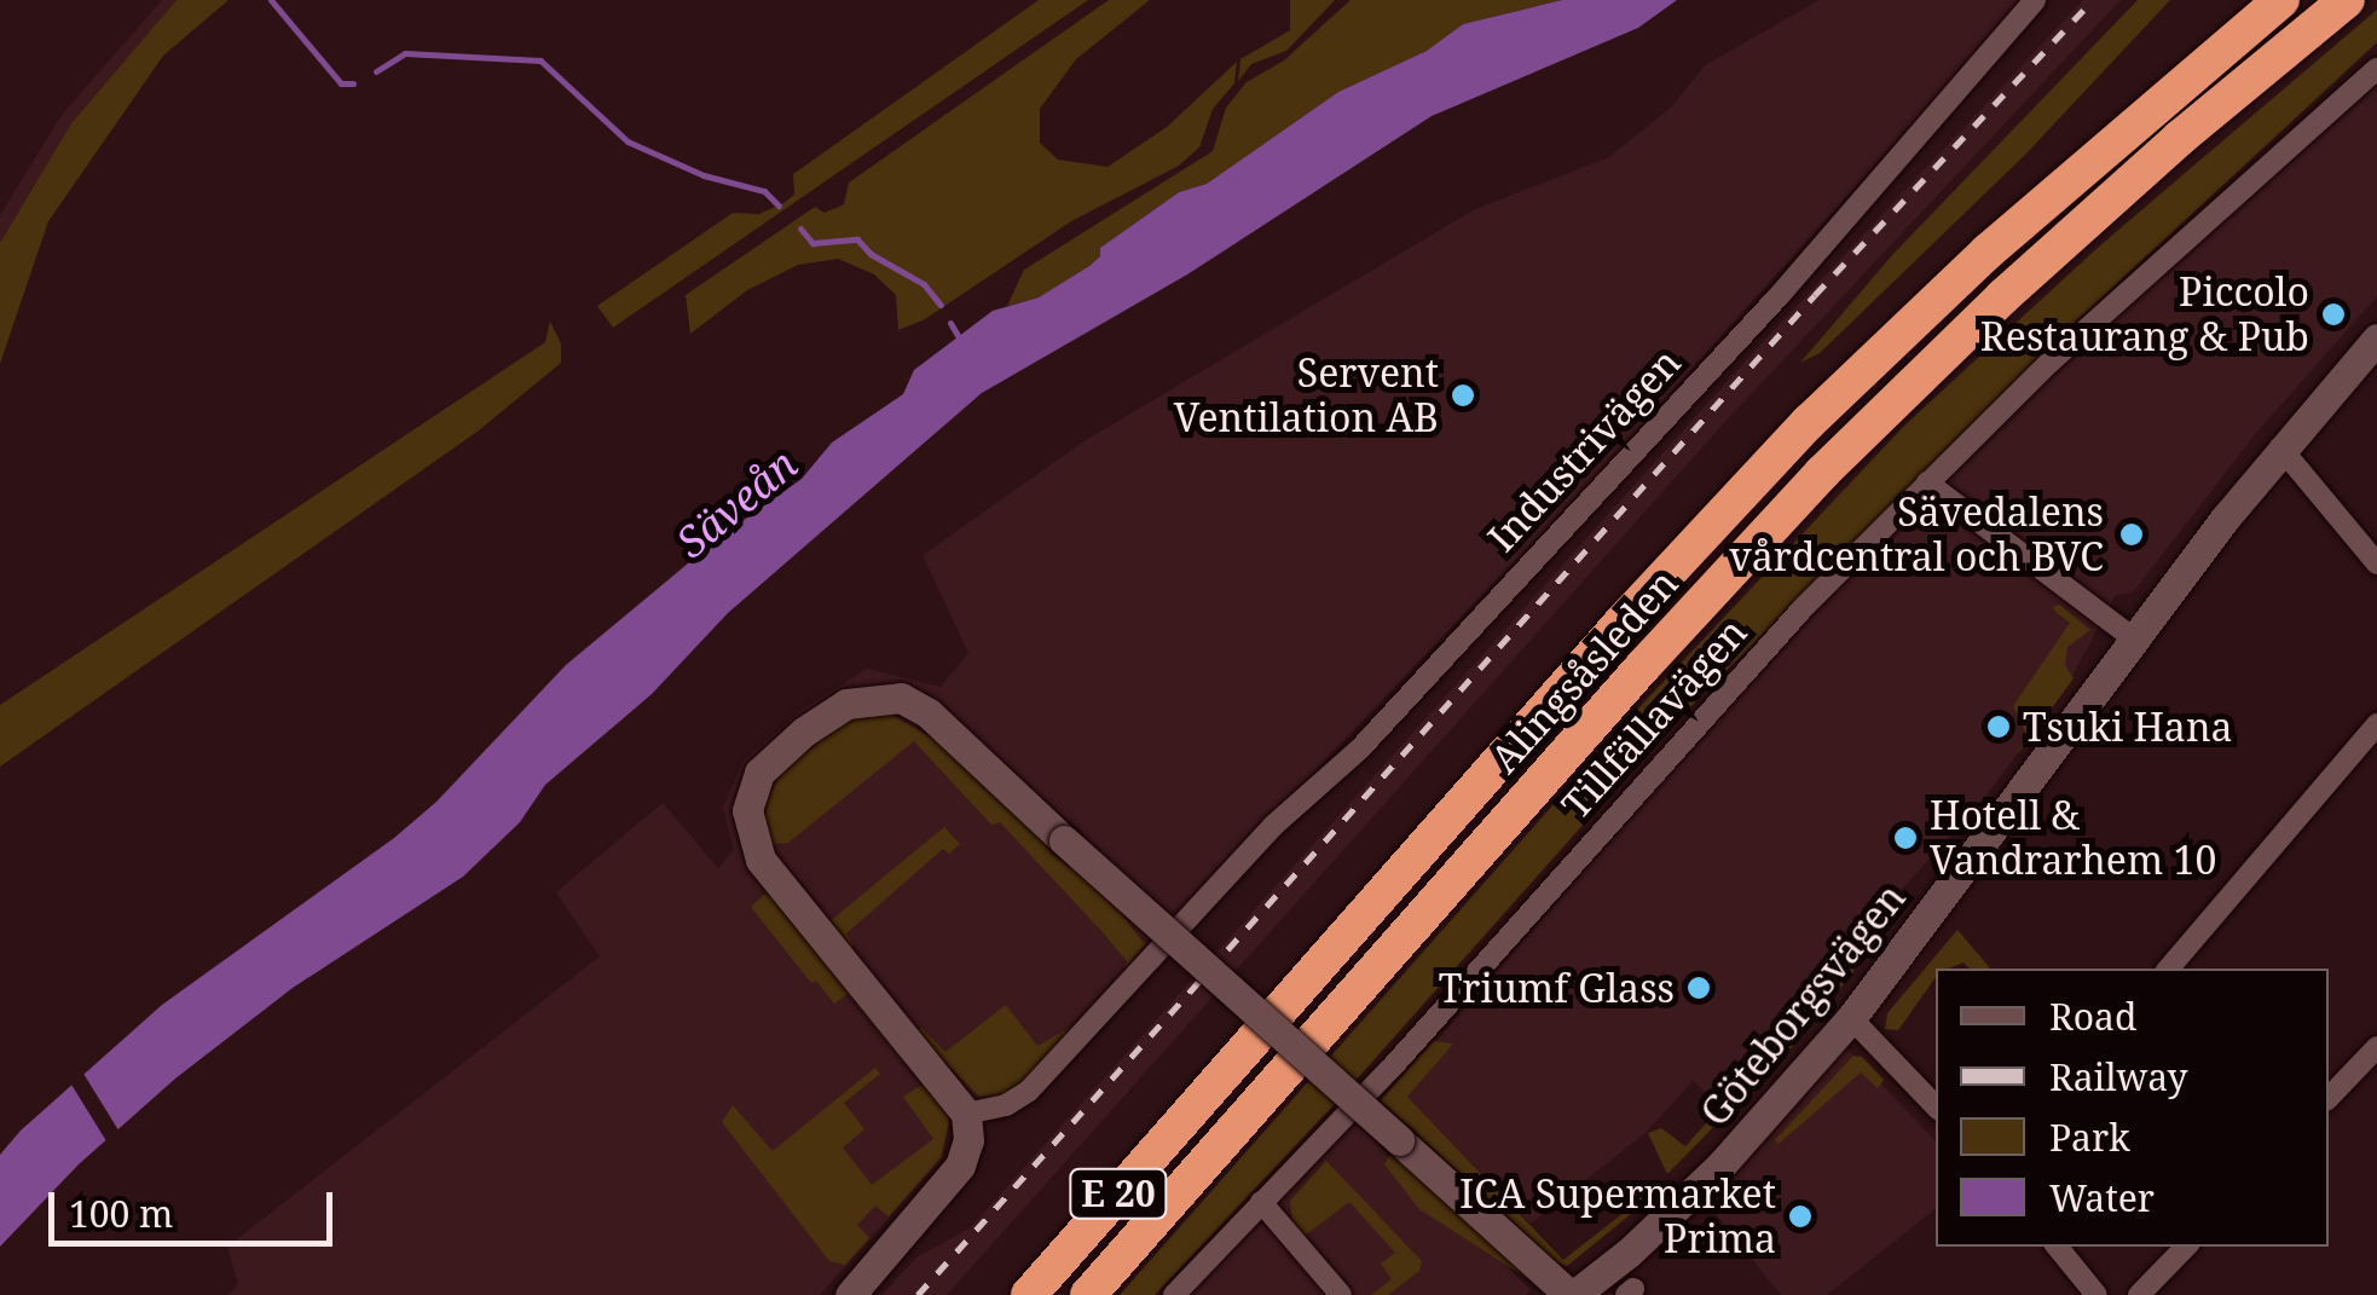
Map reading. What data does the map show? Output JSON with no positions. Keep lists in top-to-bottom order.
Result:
{
  "streets": {
    "highway": ["Alingsåsleden", "E 20"],
    "street": ["Industrivägen", "Tillfällavägen", "Göteborgsvägen"]
  },
  "water": ["Säveån"],
  "places": [
    "Piccolo Restaurang & Pub",
    "Servent Ventilation AB",
    "Sävedalens vårdcentral och BVC",
    "Tsuki Hana",
    "Hotell & Vandrarhem 10",
    "Triumf Glass",
    "ICA Supermarket Prima"
  ],
  "legend": [
    "Road",
    "Railway",
    "Park",
    "Water"
  ],
  "scale_bar": "100 m"
}
